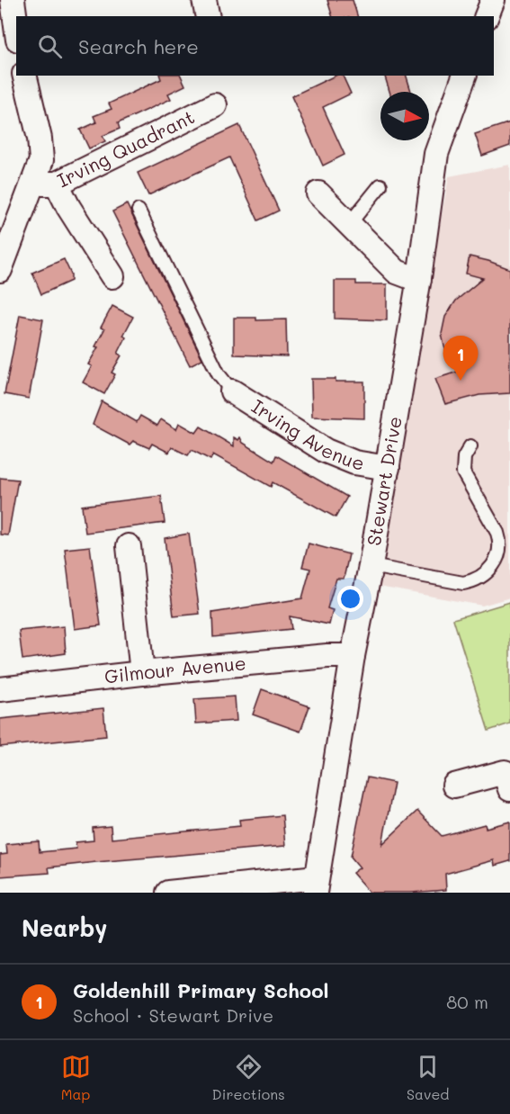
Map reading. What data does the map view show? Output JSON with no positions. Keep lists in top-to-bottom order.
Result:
{
  "streets": {
    "street": [
      "Irving Quadrant",
      "Irving Avenue",
      "Stewart Drive",
      "Gilmour Avenue"
    ]
  },
  "crossings": [
    ["Irving Avenue", "Stewart Drive"],
    ["Stewart Drive", "Gilmour Avenue"]
  ],
  "north": "right",
  "page": {
    "search": "Search here",
    "pins": "1",
    "heading": "Nearby",
    "list": [
      {
        "mark": "1",
        "name": "Goldenhill Primary School",
        "note": "School · Stewart Drive",
        "value": "80 m"
      }
    ],
    "nav": ["Map", "Directions", "Saved"]
  }
}
